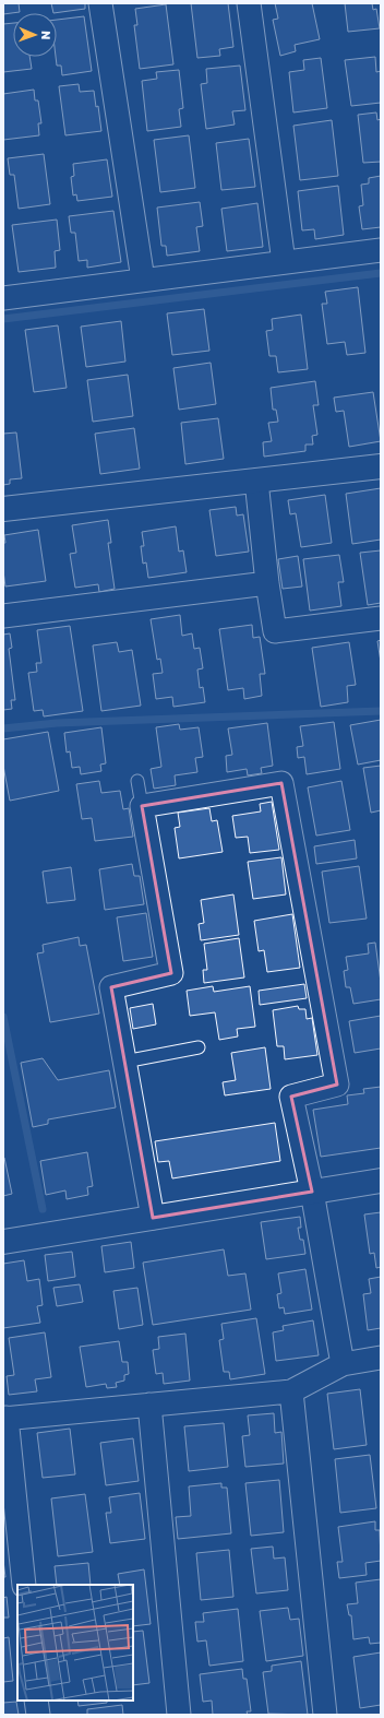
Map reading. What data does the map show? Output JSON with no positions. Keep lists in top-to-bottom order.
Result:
{
  "north": "right"
}
